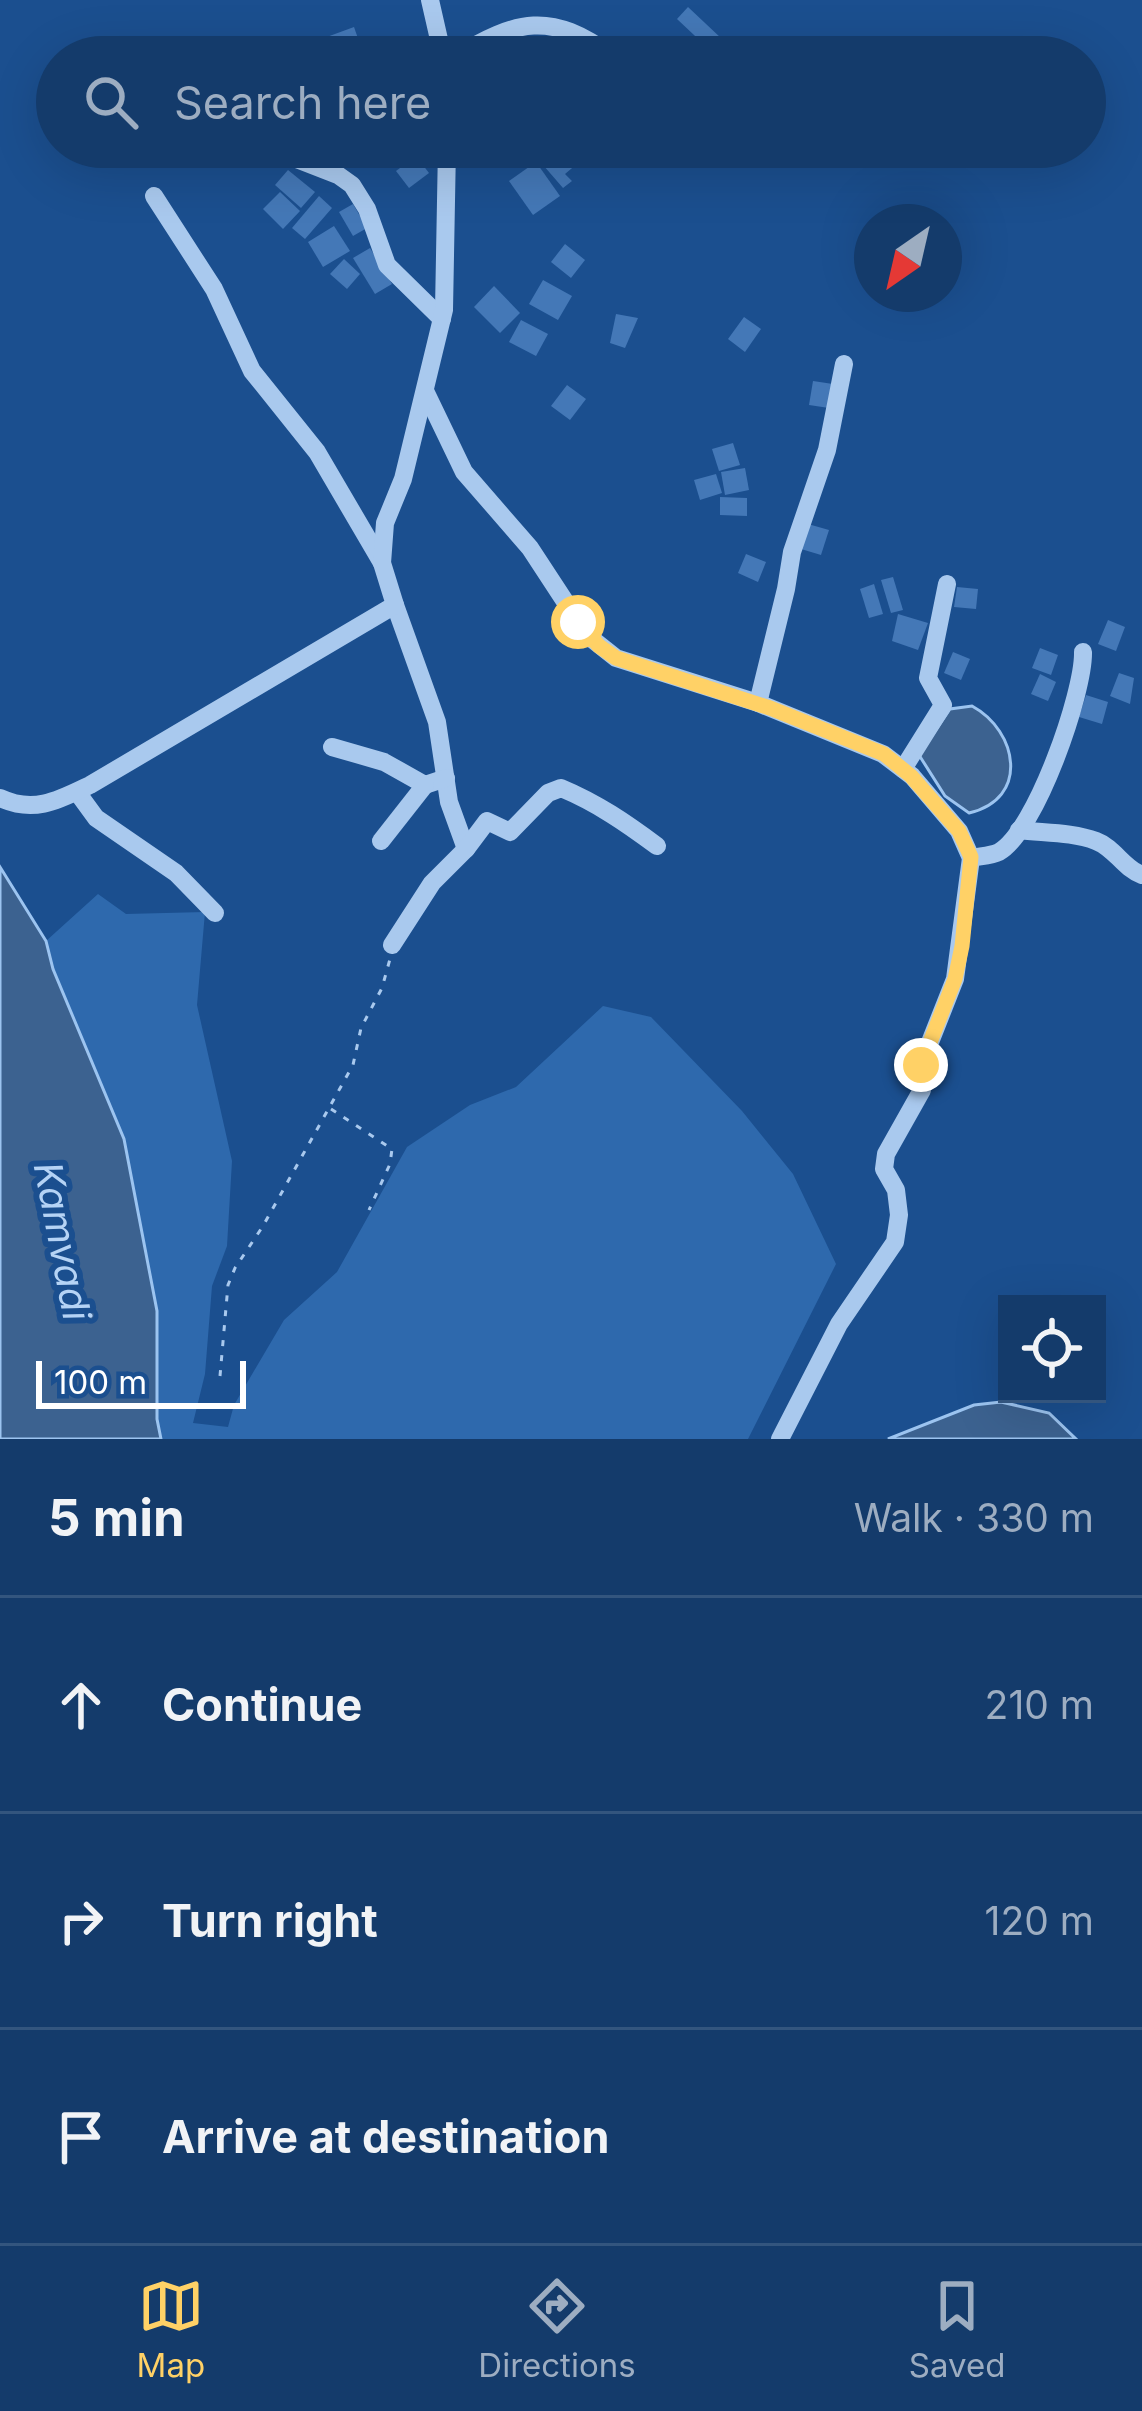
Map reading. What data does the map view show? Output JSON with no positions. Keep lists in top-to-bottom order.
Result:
{
  "water": ["Kamvadi"],
  "scale_bar": "100 m",
  "north": "bottom left",
  "page": {
    "search": "Search here",
    "scale": "100 m",
    "heading": ["5 min", "Walk · 330 m"],
    "list": [
      ["Continue", "210 m"],
      ["Turn right", "120 m"],
      "Arrive at destination"
    ],
    "nav": ["Map", "Directions", "Saved"]
  }
}
